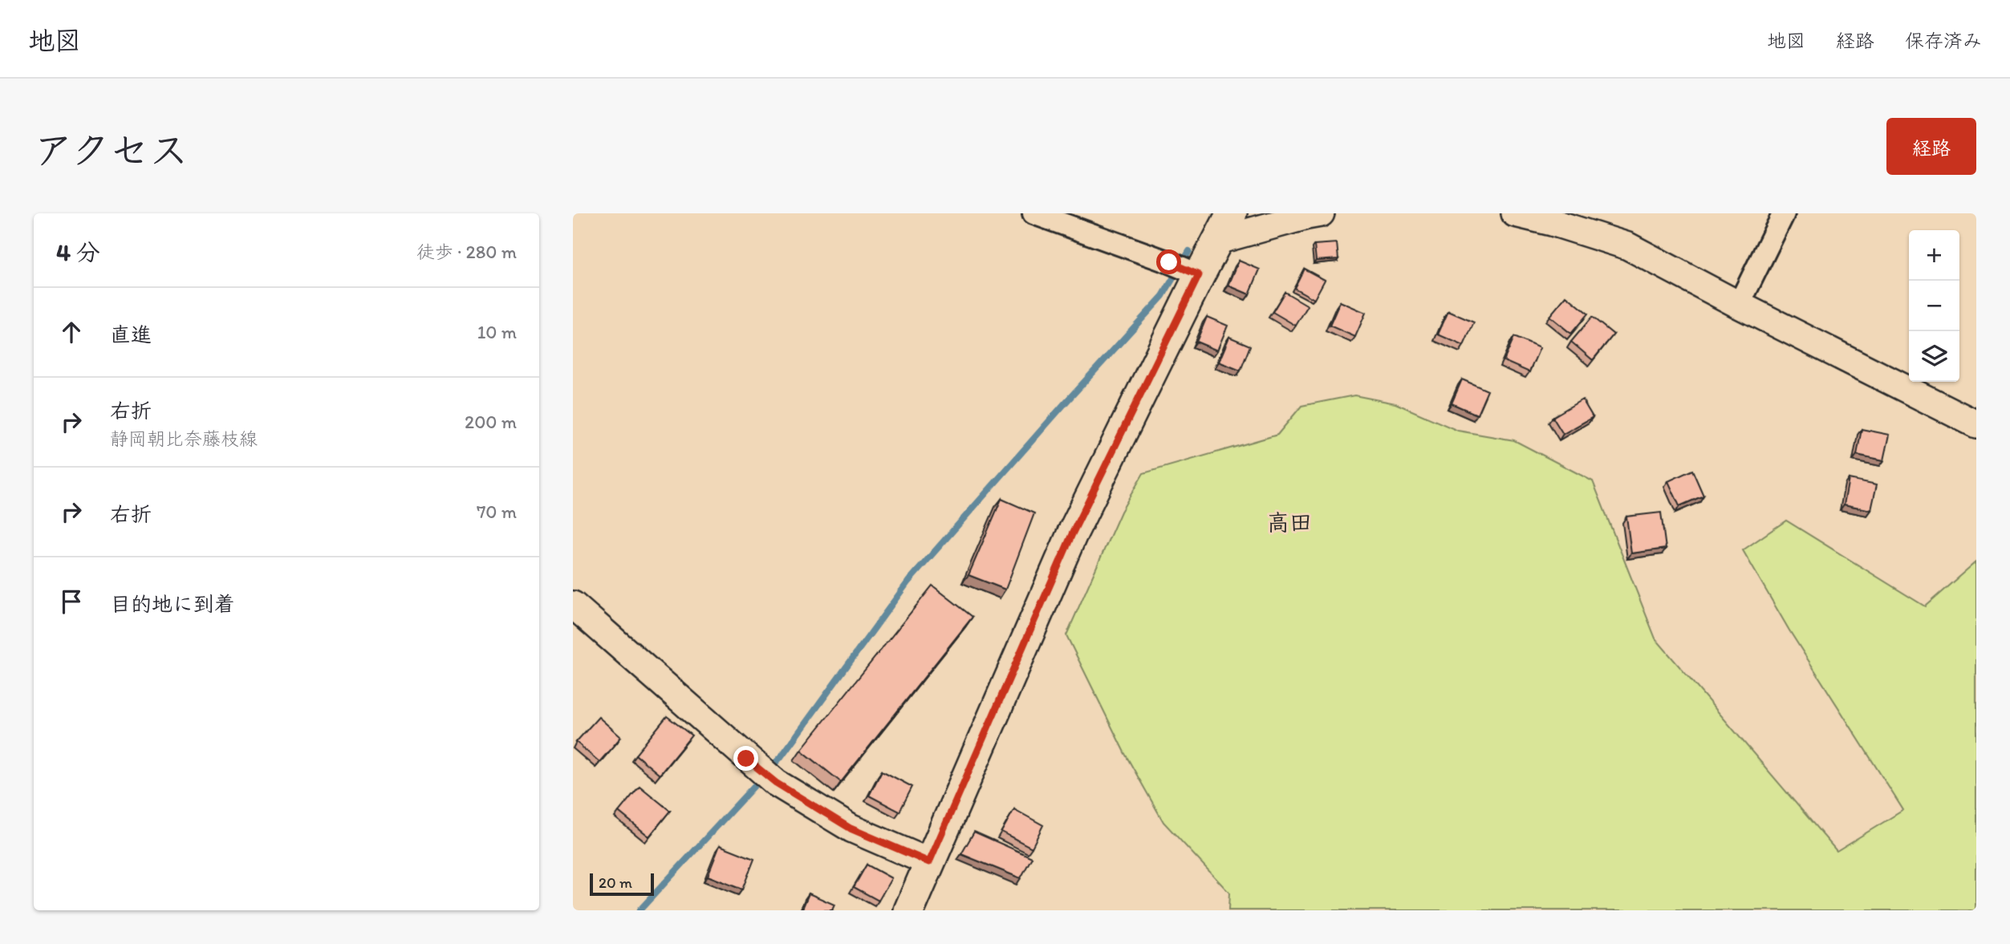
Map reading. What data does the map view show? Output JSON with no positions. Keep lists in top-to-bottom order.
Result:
{
  "districts": ["高田"],
  "scale_bar": "20 m",
  "page": {
    "header": "地図",
    "nav": ["地図", "経路", "保存済み"],
    "title": "アクセス",
    "buttons": "経路",
    "heading": ["4 分", "徒歩 · 280 m"],
    "map_buttons": ["+", "−"],
    "list": [
      ["直進", "10 m"],
      ["右折", "静岡朝比奈藤枝線", "200 m"],
      ["右折", "70 m"],
      "目的地に到着"
    ],
    "scale": "20 m"
  }
}
